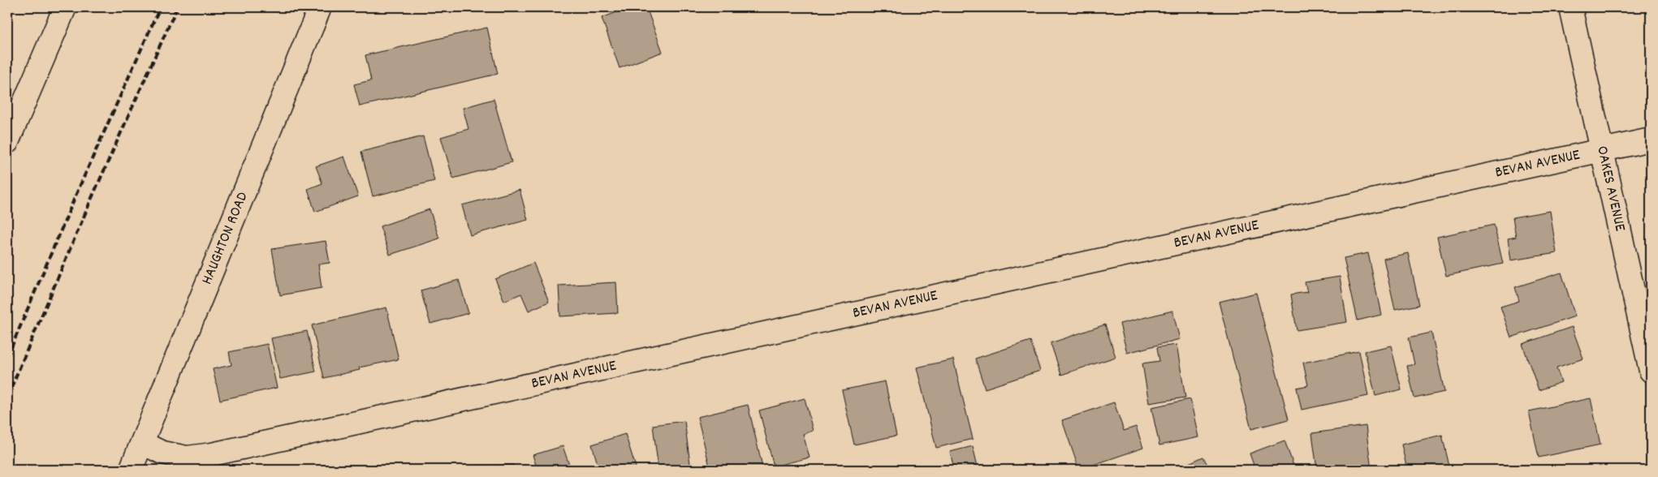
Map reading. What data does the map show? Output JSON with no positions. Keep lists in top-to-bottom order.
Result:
{
  "streets": {
    "street": ["BEVAN AVENUE", "OAKES AVENUE", "HAUGHTON ROAD"]
  },
  "crossings": [
    ["BEVAN AVENUE", "OAKES AVENUE"],
    ["BEVAN AVENUE", "HAUGHTON ROAD"]
  ]
}
